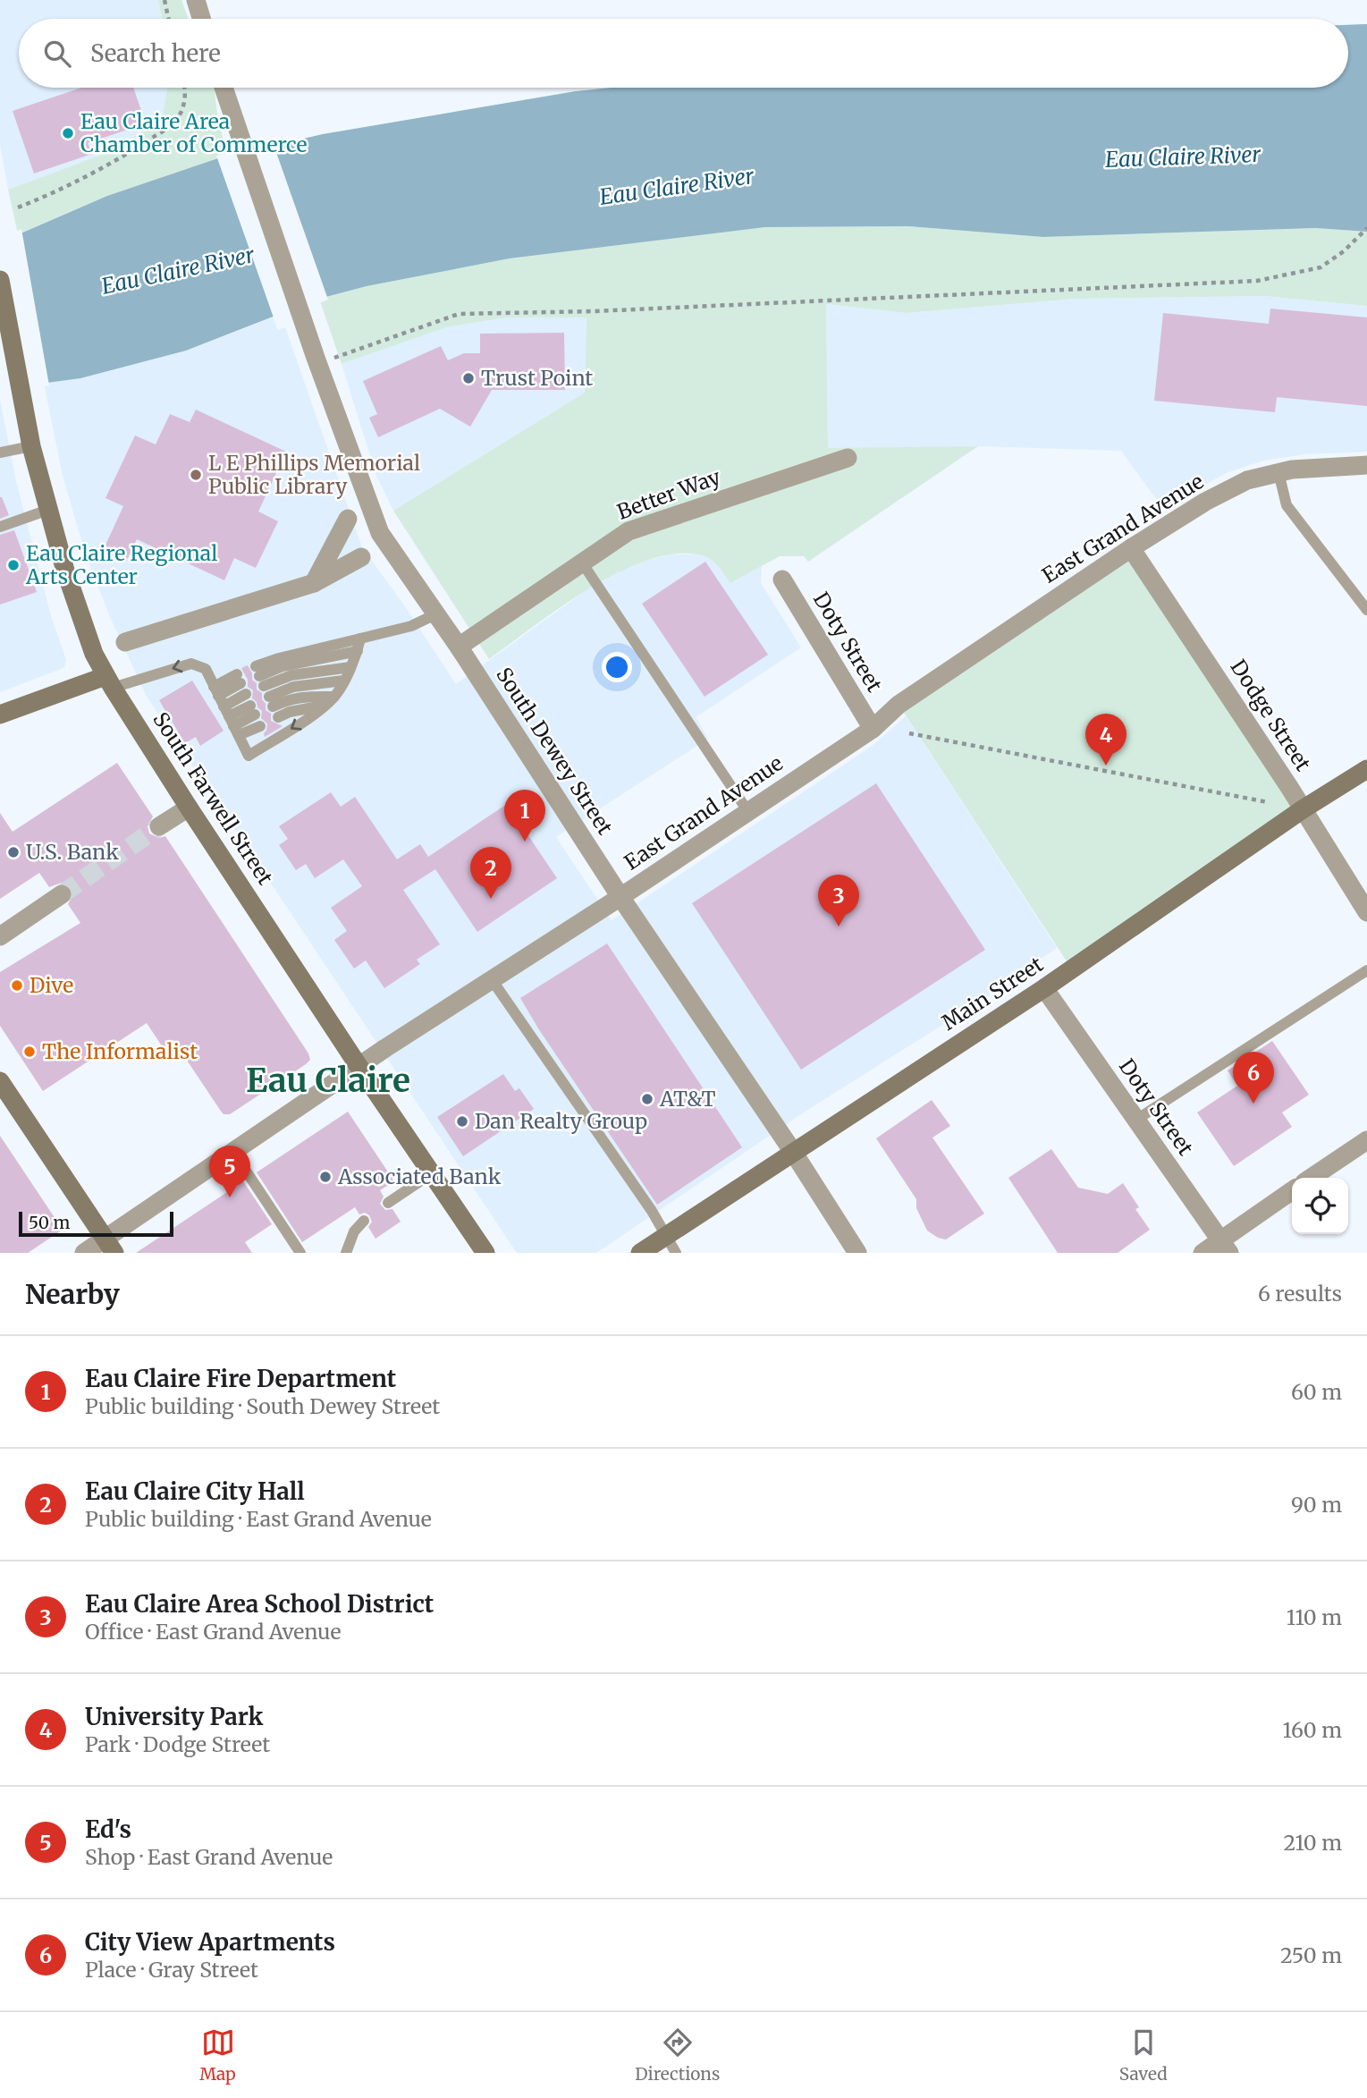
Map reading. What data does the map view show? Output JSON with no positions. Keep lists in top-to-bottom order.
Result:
{
  "streets": {
    "street": [
      "Better Way",
      "East Grand Avenue",
      "Doty Street",
      "Dodge Street",
      "South Dewey Street",
      "South Farwell Street",
      "Main Street"
    ]
  },
  "crossings": [
    ["Better Way", "South Dewey Street"],
    ["East Grand Avenue", "Doty Street"],
    ["East Grand Avenue", "Dodge Street"],
    ["East Grand Avenue", "South Dewey Street"],
    ["East Grand Avenue", "South Farwell Street"],
    ["Doty Street", "Main Street"],
    ["Dodge Street", "Main Street"],
    ["South Dewey Street", "Main Street"]
  ],
  "districts": ["Eau Claire"],
  "water": ["Eau Claire River"],
  "places": [
    "Eau Claire Area Chamber of Commerce",
    "Trust Point",
    "L E Phillips Memorial Public Library",
    "Eau Claire Regional Arts Center",
    "U.S. Bank",
    "Dive",
    "The Informalist",
    "AT&T",
    "Dan Realty Group",
    "Associated Bank"
  ],
  "scale_bar": "50 m",
  "page": {
    "search": "Search here",
    "pins": [
      "4",
      "1",
      "2",
      "3",
      "6",
      "5"
    ],
    "scale": "50 m",
    "heading": ["Nearby", "6 results"],
    "list": [
      {
        "mark": "1",
        "name": "Eau Claire Fire Department",
        "note": "Public building · South Dewey Street",
        "value": "60 m"
      },
      {
        "mark": "2",
        "name": "Eau Claire City Hall",
        "note": "Public building · East Grand Avenue",
        "value": "90 m"
      },
      {
        "mark": "3",
        "name": "Eau Claire Area School District",
        "note": "Office · East Grand Avenue",
        "value": "110 m"
      },
      {
        "mark": "4",
        "name": "University Park",
        "note": "Park · Dodge Street",
        "value": "160 m"
      },
      {
        "mark": "5",
        "name": "Ed's",
        "note": "Shop · East Grand Avenue",
        "value": "210 m"
      },
      {
        "mark": "6",
        "name": "City View Apartments",
        "note": "Place · Gray Street",
        "value": "250 m"
      }
    ],
    "nav": ["Map", "Directions", "Saved"]
  }
}
